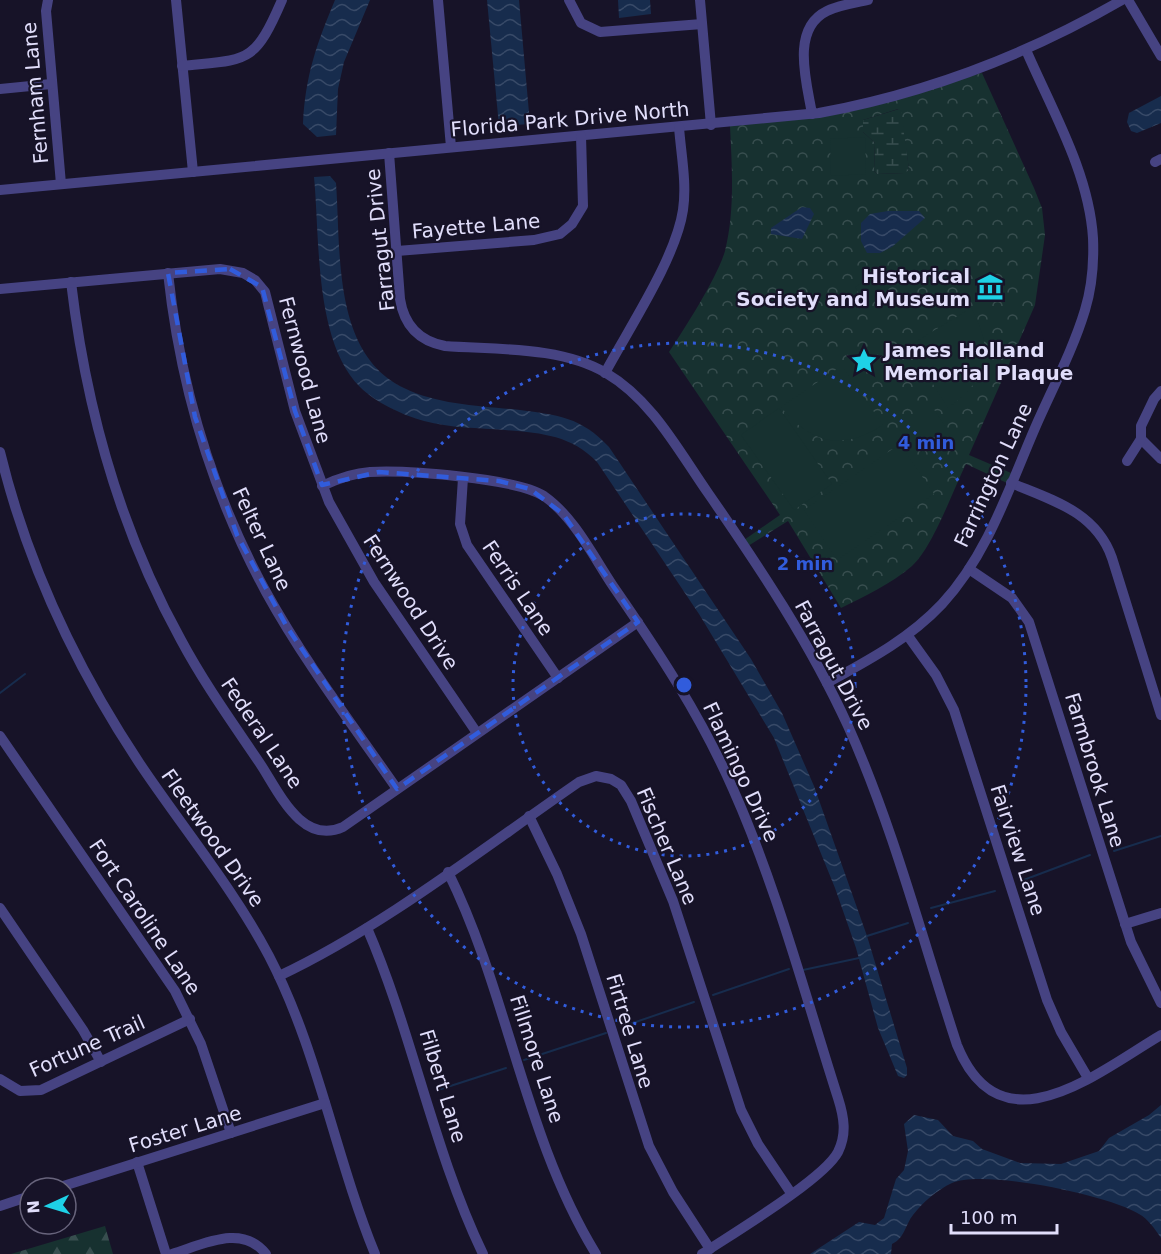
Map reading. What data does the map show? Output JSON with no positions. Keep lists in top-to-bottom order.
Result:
{
  "streets": {
    "street": [
      "Fernham Lane",
      "Florida Park Drive North",
      "Fayette Lane",
      "Farragut Drive",
      "Fernwood Lane",
      "Farrington Lane",
      "Felter Lane",
      "Ferris Lane",
      "Fernwood Drive",
      "Federal Lane",
      "Farmbrook Lane",
      "Flamingo Drive",
      "Fleetwood Drive",
      "Fischer Lane",
      "Fairview Lane",
      "Fort Caroline Lane",
      "Firtree Lane",
      "Fortune Trail",
      "Fillmore Lane",
      "Filbert Lane",
      "Foster Lane"
    ]
  },
  "crossings": [
    ["Fernham Lane", "Florida Park Drive North"],
    ["Florida Park Drive North", "Fayette Lane"],
    ["Florida Park Drive North", "Farragut Drive"],
    ["Florida Park Drive North", "Farrington Lane"],
    ["Fayette Lane", "Farragut Drive"],
    ["Farragut Drive", "Farrington Lane"],
    ["Farragut Drive", "Fairview Lane"],
    ["Fernwood Lane", "Felter Lane"],
    ["Fernwood Lane", "Fernwood Drive"],
    ["Fernwood Lane", "Flamingo Drive"],
    ["Farrington Lane", "Farmbrook Lane"],
    ["Farrington Lane", "Fairview Lane"],
    ["Felter Lane", "Federal Lane"],
    ["Ferris Lane", "Federal Lane"],
    ["Ferris Lane", "Flamingo Drive"],
    ["Fernwood Drive", "Federal Lane"],
    ["Fernwood Drive", "Flamingo Drive"],
    ["Federal Lane", "Flamingo Drive"],
    ["Flamingo Drive", "Fischer Lane"],
    ["Flamingo Drive", "Firtree Lane"],
    ["Fleetwood Drive", "Fischer Lane"],
    ["Fleetwood Drive", "Foster Lane"],
    ["Fischer Lane", "Firtree Lane"],
    ["Fischer Lane", "Fillmore Lane"],
    ["Fischer Lane", "Filbert Lane"],
    ["Fort Caroline Lane", "Fortune Trail"],
    ["Fort Caroline Lane", "Foster Lane"]
  ],
  "places": {
    "museum": ["Historical Society and Museum"],
    "place": ["James Holland Memorial Plaque"]
  },
  "scale_bar": "100 m",
  "north": "left",
  "rings": ["4 min", "2 min"]
}
